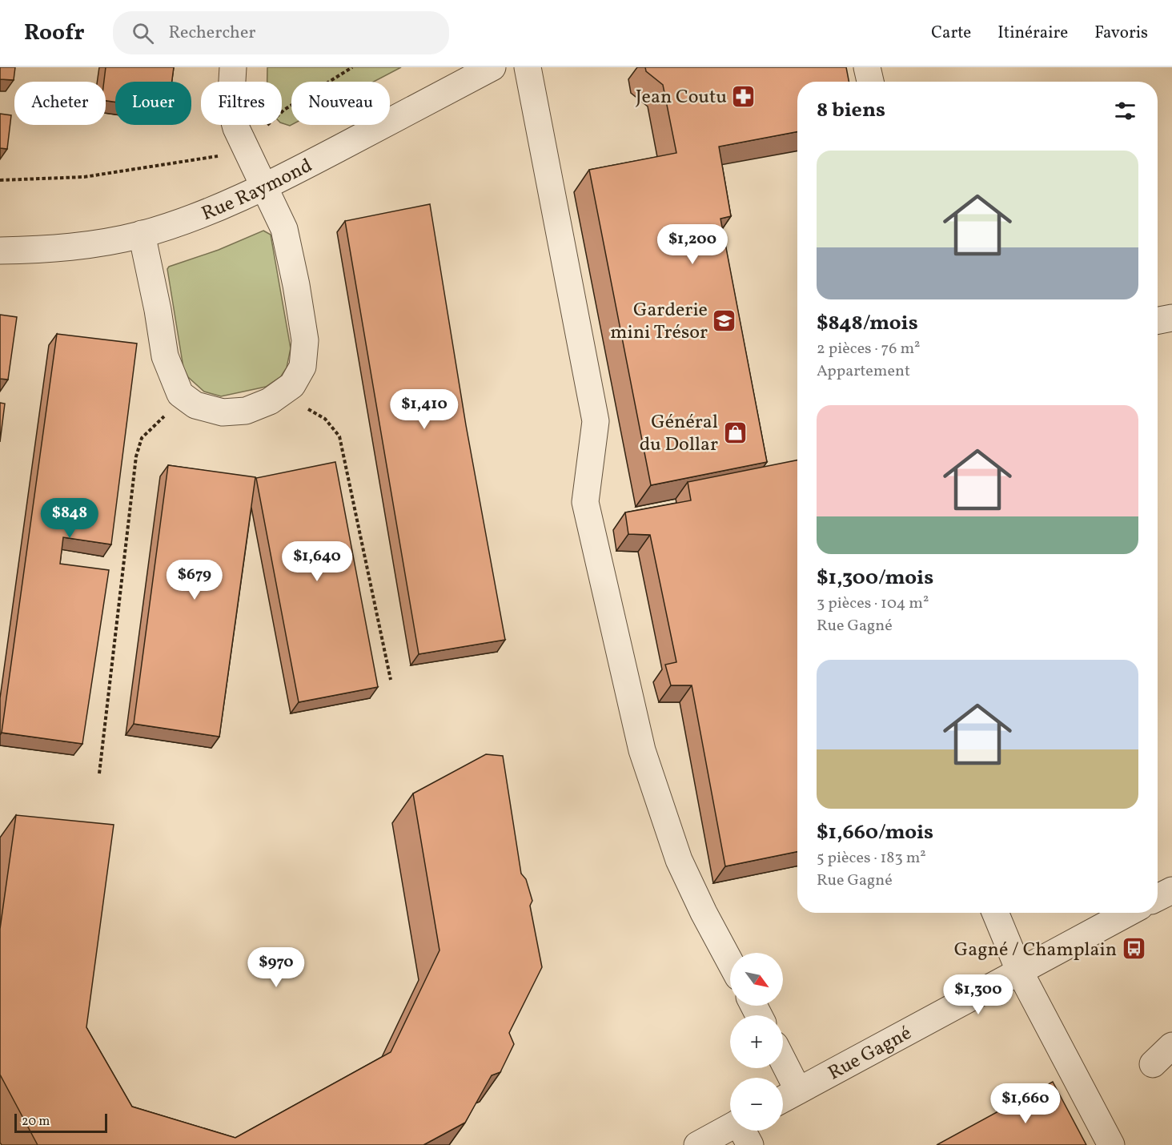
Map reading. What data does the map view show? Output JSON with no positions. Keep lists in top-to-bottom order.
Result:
{
  "streets": {
    "street": ["Rue Raymond", "Rue Gagné"]
  },
  "places": {
    "pharmacy": ["Jean Coutu"],
    "school or university": ["Garderie mini Trésor"],
    "shop": ["Général du Dollar"],
    "bus stop": ["Gagné / Champlain"]
  },
  "scale_bar": "20 m",
  "north": "bottom right",
  "page": {
    "header": "Roofr",
    "search": "Rechercher",
    "nav": ["Carte", "Itinéraire", "Favoris"],
    "chip": [
      "Acheter",
      "Louer",
      "Filtres",
      "Nouveau"
    ],
    "heading": "8 biens",
    "list": [
      {
        "name": "$848/mois",
        "note": "2 pièces · 76 m² · Appartement"
      },
      {
        "name": "$1,300/mois",
        "note": "3 pièces · 104 m² · Rue Gagné"
      },
      {
        "name": "$1,660/mois",
        "note": "5 pièces · 183 m² · Rue Gagné"
      }
    ],
    "price": [
      "$1,200",
      "$1,410",
      "$848",
      "$1,640",
      "$679",
      "$970",
      "$1,300",
      "$1,660"
    ],
    "map_buttons": ["+", "−"],
    "scale": "20 m"
  }
}
